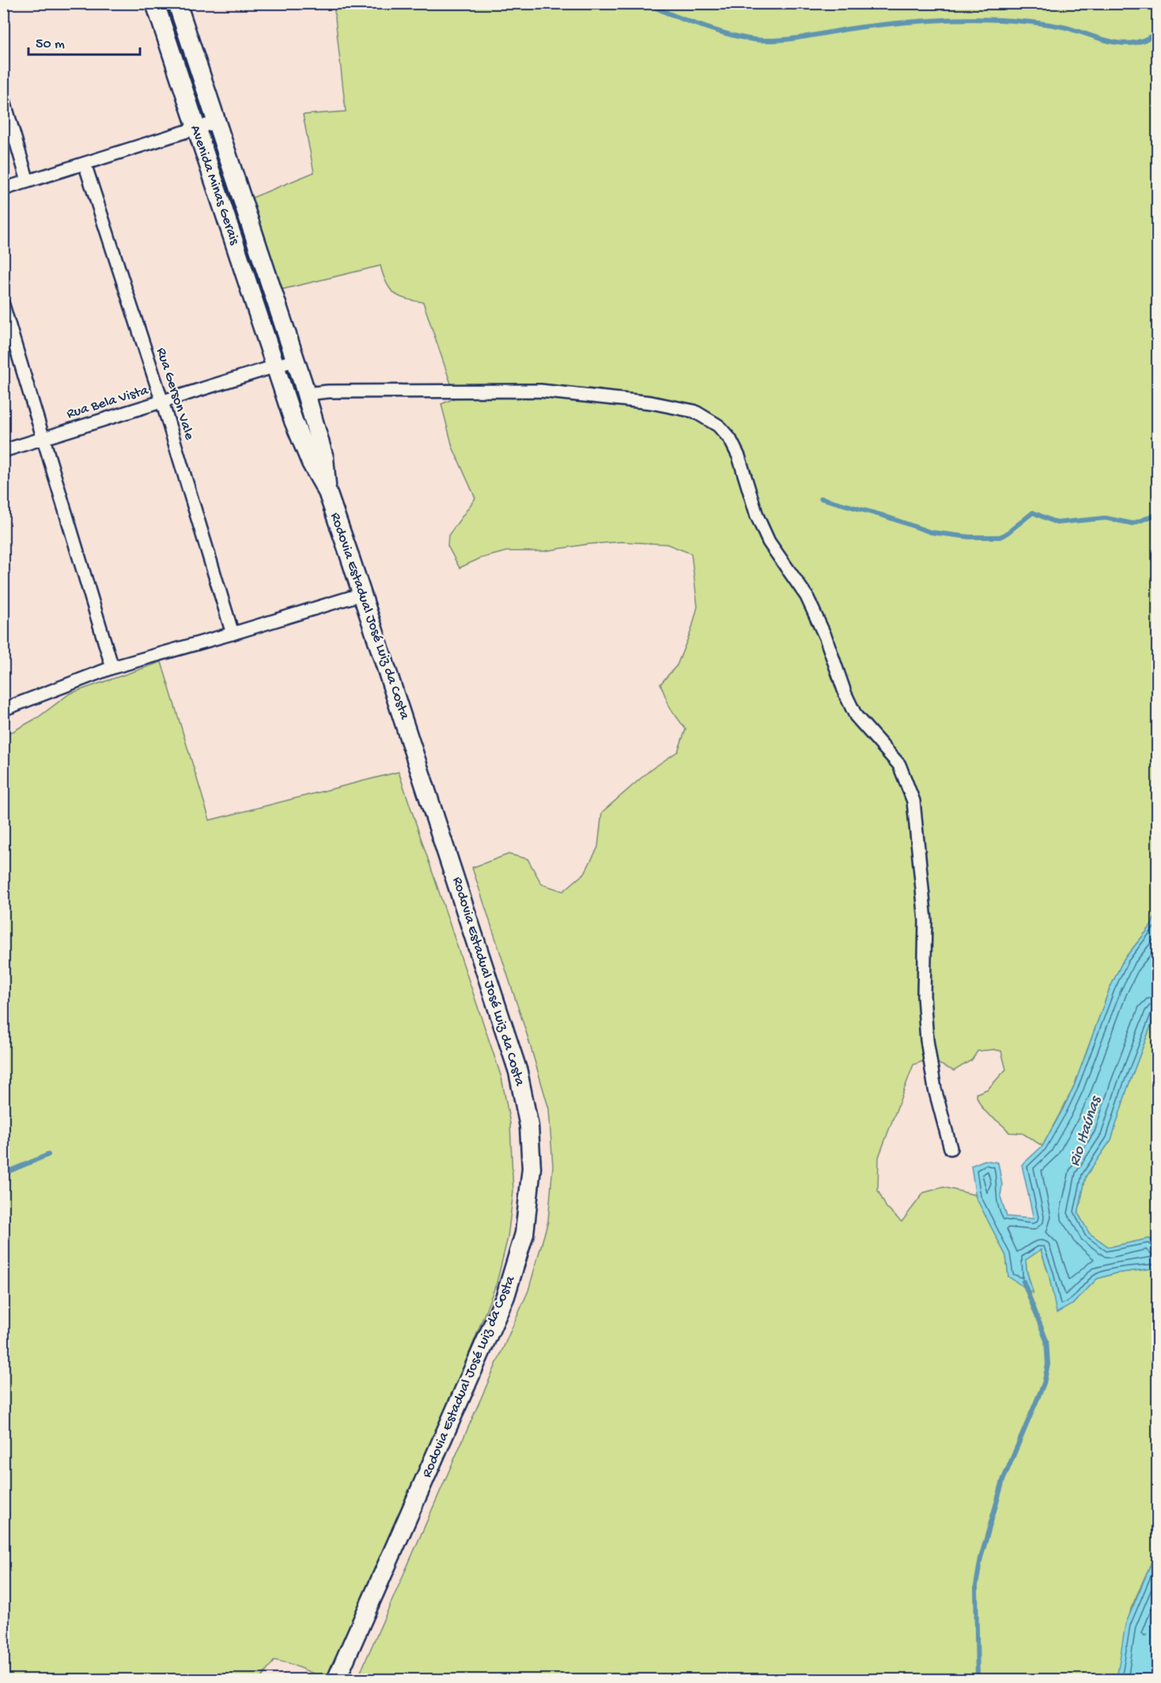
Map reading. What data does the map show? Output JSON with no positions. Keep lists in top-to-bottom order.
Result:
{
  "streets": {
    "main road": ["Avenida Minas Gerais", "Rodovia Estadual José Luiz da Costa"],
    "street": ["Rua Gerson Vale", "Rua Bela Vista"]
  },
  "crossings": [
    ["Avenida Minas Gerais", "Rua Bela Vista"],
    ["Avenida Minas Gerais", "Rodovia Estadual José Luiz da Costa"],
    ["Rua Gerson Vale", "Rua Bela Vista"]
  ],
  "water": ["Rio Itaúnas"],
  "scale_bar": "50 m"
}
